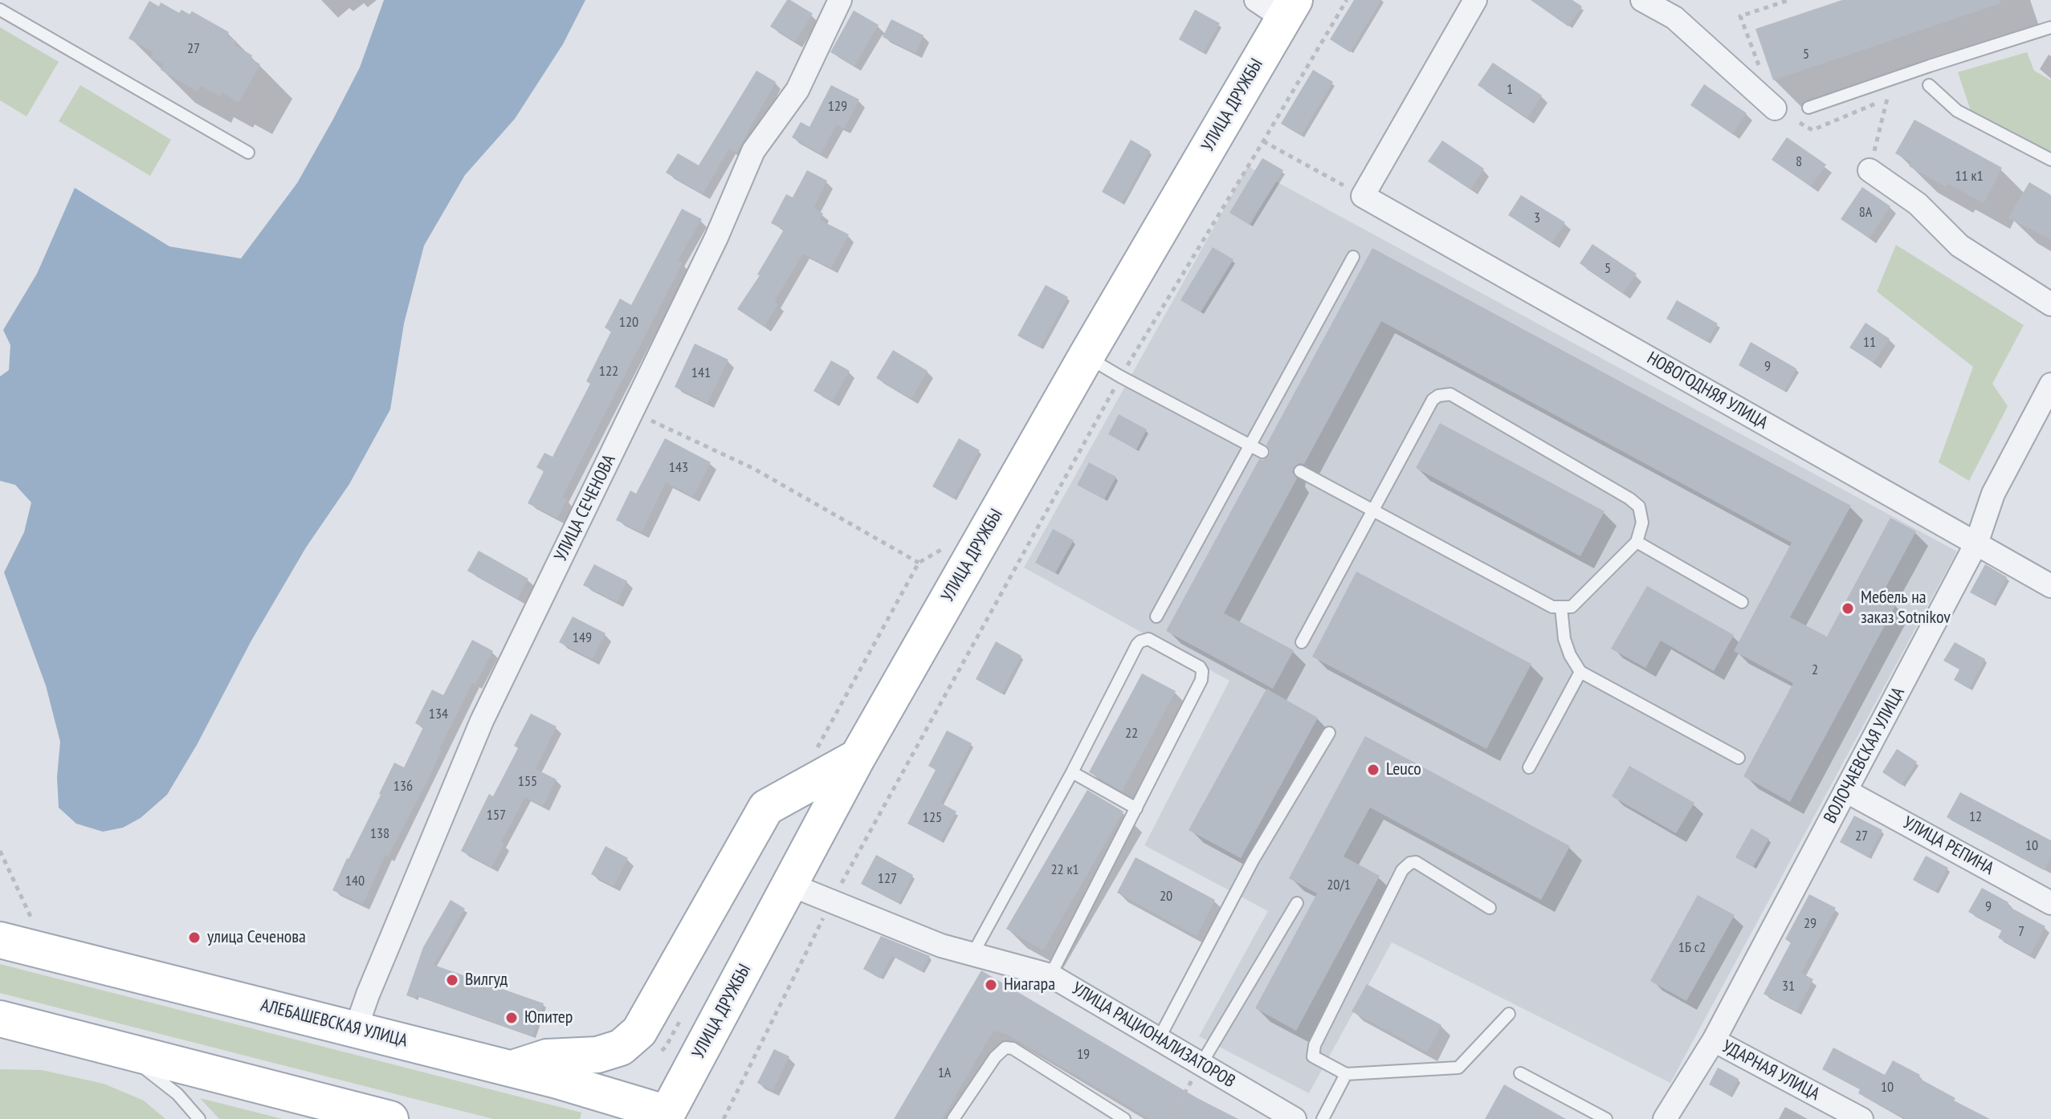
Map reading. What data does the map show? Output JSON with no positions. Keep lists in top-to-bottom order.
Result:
{
  "streets": {
    "main road": ["УЛИЦА ДРУЖБЫ", "АЛЕБАШЕВСКАЯ УЛИЦА"],
    "street": [
      "НОВОГОДНЯЯ УЛИЦА",
      "УЛИЦА СЕЧЕНОВА",
      "ВОЛОЧАЕВСКАЯ УЛИЦА",
      "УЛИЦА РЕПИНА",
      "УЛИЦА РАЦИОНАЛИЗАТОРОВ",
      "УДАРНАЯ УЛИЦА"
    ]
  },
  "crossings": [
    ["УЛИЦА ДРУЖБЫ", "АЛЕБАШЕВСКАЯ УЛИЦА"],
    ["УЛИЦА ДРУЖБЫ", "УЛИЦА РАЦИОНАЛИЗАТОРОВ"],
    ["НОВОГОДНЯЯ УЛИЦА", "ВОЛОЧАЕВСКАЯ УЛИЦА"],
    ["УЛИЦА СЕЧЕНОВА", "АЛЕБАШЕВСКАЯ УЛИЦА"],
    ["ВОЛОЧАЕВСКАЯ УЛИЦА", "УЛИЦА РЕПИНА"],
    ["ВОЛОЧАЕВСКАЯ УЛИЦА", "УДАРНАЯ УЛИЦА"]
  ],
  "places": [
    "Мебель на заказ Sotnikov",
    "Leuco",
    "улица Сеченова",
    "Вилгуд",
    "Ниагара",
    "Юпитер"
  ],
  "house_numbers": [
    "27",
    "5",
    "1",
    "129",
    "8",
    "11 к1",
    "8А",
    "3",
    "5",
    "120",
    "11",
    "9",
    "122",
    "141",
    "143",
    "149",
    "2",
    "134",
    "22",
    "155",
    "136",
    "157",
    "12",
    "125",
    "138",
    "27",
    "10",
    "22 к1",
    "127",
    "140",
    "20/1",
    "20",
    "9",
    "29",
    "7",
    "1Б с2",
    "31",
    "19",
    "1А",
    "10"
  ]
}
